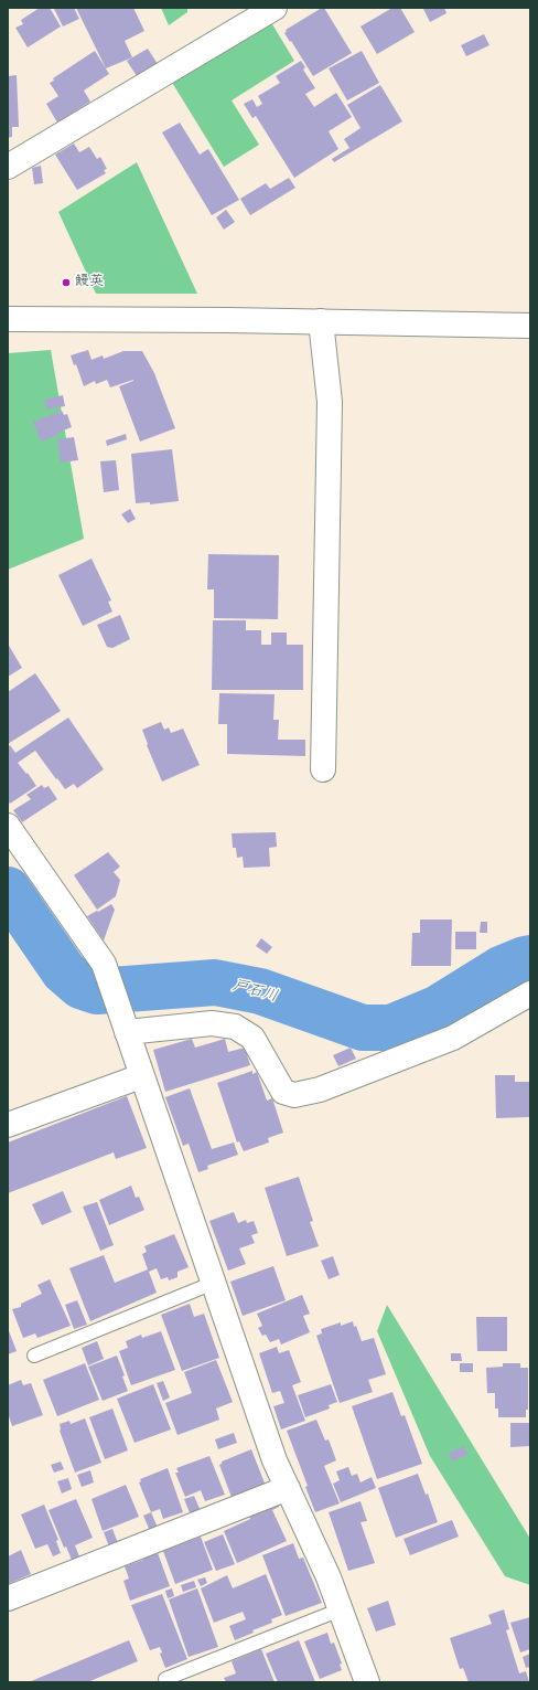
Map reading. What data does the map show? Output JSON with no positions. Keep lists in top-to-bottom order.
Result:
{
  "water": ["戸石川"],
  "places": ["鰻英"]
}
